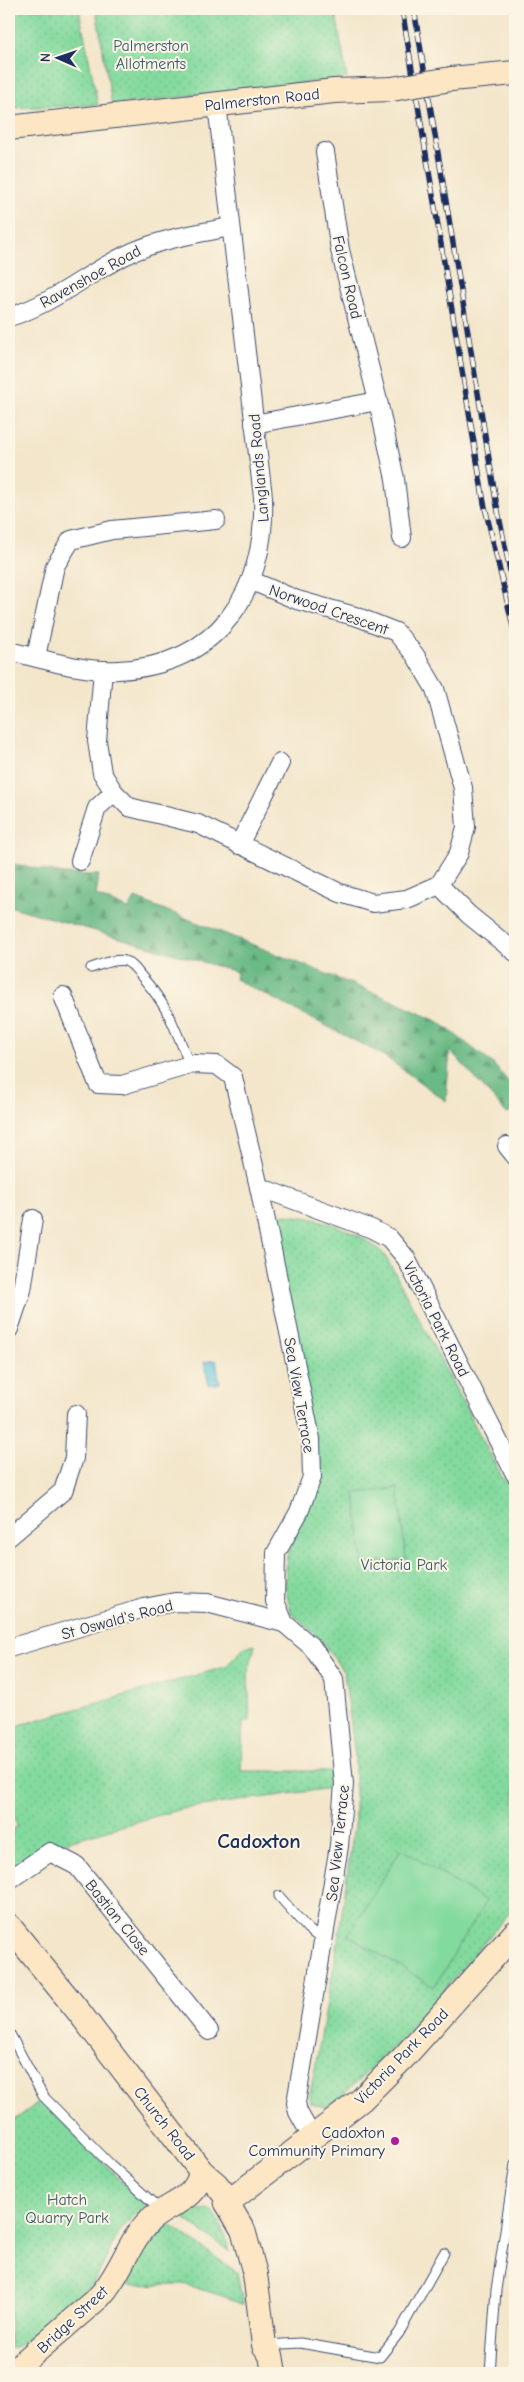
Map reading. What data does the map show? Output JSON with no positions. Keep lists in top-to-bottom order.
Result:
{
  "streets": {
    "street": [
      "Palmerston Road",
      "Ravenshoe Road",
      "Falcon Road",
      "Langlands Road",
      "Norwood Crescent",
      "Victoria Park Road",
      "Sea View Terrace",
      "St Oswald's Road",
      "Bastian Close",
      "Church Road",
      "Bridge Street"
    ]
  },
  "crossings": [
    ["Palmerston Road", "Langlands Road"],
    ["Ravenshoe Road", "Langlands Road"],
    ["Langlands Road", "Norwood Crescent"],
    ["Victoria Park Road", "Sea View Terrace"],
    ["Victoria Park Road", "Church Road"],
    ["Sea View Terrace", "St Oswald's Road"],
    ["Church Road", "Bridge Street"]
  ],
  "districts": ["Cadoxton"],
  "parks": ["Palmerston Allotments", "Victoria Park", "Hatch Quarry Park"],
  "places": ["Cadoxton Community Primary"],
  "north": "left"
}
